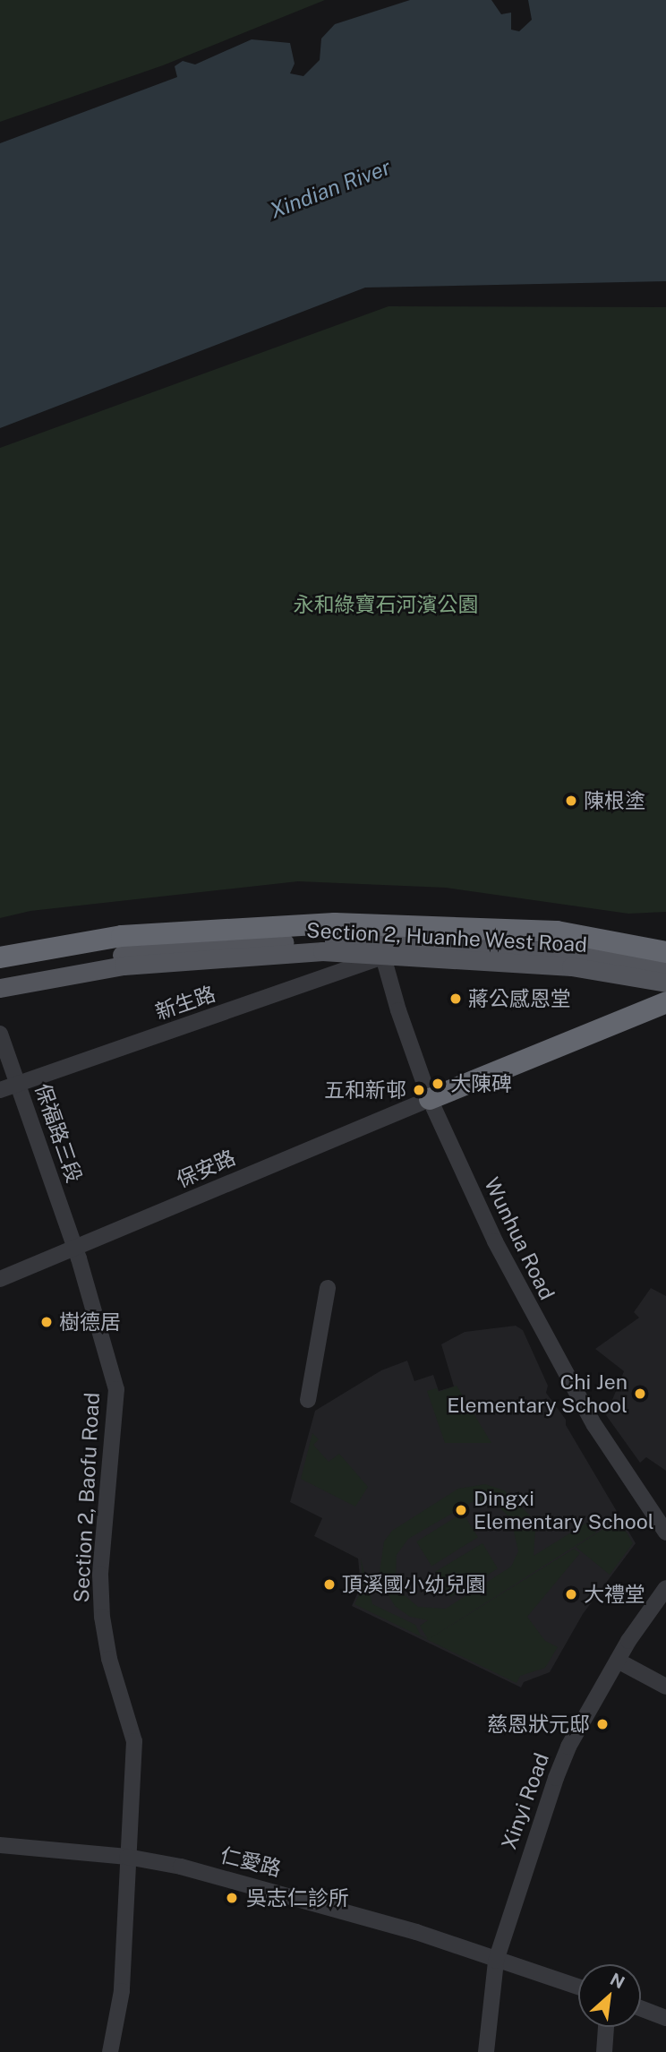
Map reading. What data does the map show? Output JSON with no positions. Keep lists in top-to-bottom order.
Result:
{
  "streets": {
    "main road": ["Section 2, Huanhe West Road"],
    "street": [
      "新生路",
      "保福路三段",
      "保安路",
      "Wunhua Road",
      "Section 2, Baofu Road",
      "Xinyi Road",
      "仁愛路"
    ]
  },
  "crossings": [
    ["Section 2, Huanhe West Road", "新生路"],
    ["Section 2, Huanhe West Road", "Wunhua Road"],
    ["新生路", "保福路三段"],
    ["新生路", "Wunhua Road"],
    ["保福路三段", "保安路"],
    ["保福路三段", "Section 2, Baofu Road"],
    ["保安路", "Wunhua Road"],
    ["保安路", "Section 2, Baofu Road"],
    ["Section 2, Baofu Road", "仁愛路"],
    ["Xinyi Road", "仁愛路"]
  ],
  "water": ["Xindian River"],
  "parks": ["永和綠寶石河濱公園"],
  "places": [
    "陳根塗",
    "蔣公感恩堂",
    "大陳碑",
    "五和新邨",
    "樹德居",
    "Chi Jen Elementary School",
    "Dingxi Elementary School",
    "頂溪國小幼兒園",
    "大禮堂",
    "慈恩狀元邸",
    "吳志仁診所"
  ],
  "north": "top right"
}
